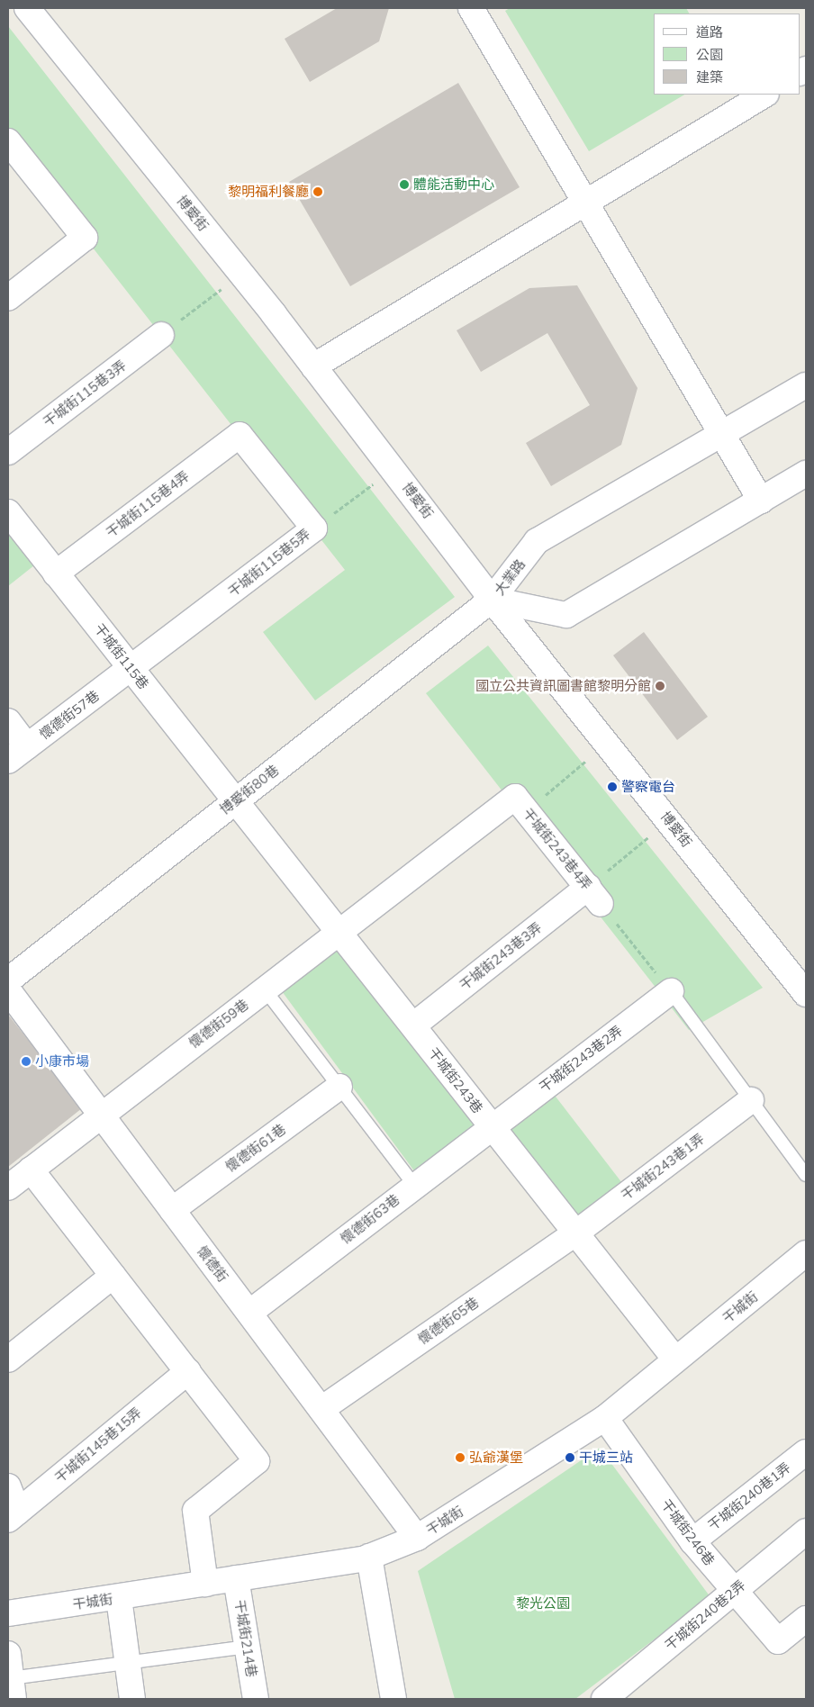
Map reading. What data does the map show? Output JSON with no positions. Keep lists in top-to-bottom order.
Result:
{
  "streets": {
    "street": [
      "博愛街",
      "干城街115巷3弄",
      "干城街115巷4弄",
      "干城街115巷5弄",
      "大業路",
      "干城街115巷",
      "懷德街57巷",
      "博愛街80巷",
      "干城街243巷4弄",
      "干城街243巷3弄",
      "懷德街59巷",
      "干城街243巷2弄",
      "干城街243巷",
      "懷德街61巷",
      "干城街243巷1弄",
      "懷德街63巷",
      "懷德街",
      "干城街",
      "懷德街65巷",
      "干城街145巷15弄",
      "干城街240巷1弄",
      "干城街246巷",
      "干城街240巷2弄",
      "干城街214巷"
    ]
  },
  "crossings": [
    ["博愛街", "大業路"],
    ["博愛街", "博愛街80巷"],
    ["干城街115巷4弄", "干城街115巷5弄"],
    ["干城街115巷4弄", "干城街115巷"],
    ["干城街115巷5弄", "干城街115巷"],
    ["干城街115巷5弄", "懷德街57巷"],
    ["大業路", "博愛街80巷"],
    ["干城街115巷", "懷德街57巷"],
    ["干城街115巷", "博愛街80巷"],
    ["干城街115巷", "干城街243巷"],
    ["博愛街80巷", "干城街243巷"],
    ["干城街243巷4弄", "干城街243巷3弄"],
    ["干城街243巷4弄", "懷德街59巷"],
    ["干城街243巷4弄", "干城街243巷2弄"],
    ["干城街243巷4弄", "干城街243巷"],
    ["干城街243巷3弄", "干城街243巷"],
    ["懷德街59巷", "干城街243巷"],
    ["懷德街59巷", "懷德街"],
    ["干城街243巷2弄", "干城街243巷"],
    ["干城街243巷2弄", "懷德街63巷"],
    ["干城街243巷", "干城街243巷1弄"],
    ["干城街243巷", "懷德街63巷"],
    ["干城街243巷", "干城街"],
    ["干城街243巷", "懷德街65巷"],
    ["懷德街61巷", "懷德街"],
    ["干城街243巷1弄", "懷德街65巷"],
    ["懷德街63巷", "懷德街"],
    ["懷德街", "干城街"],
    ["懷德街", "懷德街65巷"],
    ["干城街", "干城街246巷"],
    ["干城街", "干城街214巷"],
    ["干城街240巷1弄", "干城街246巷"],
    ["干城街246巷", "干城街240巷2弄"]
  ],
  "parks": ["黎光公園"],
  "places": [
    "體能活動中心",
    "黎明福利餐廳",
    "國立公共資訊圖書館黎明分館",
    "警察電台",
    "小康市場",
    "弘爺漢堡",
    "干城三站"
  ],
  "legend": ["道路", "公園", "建築"]
}
